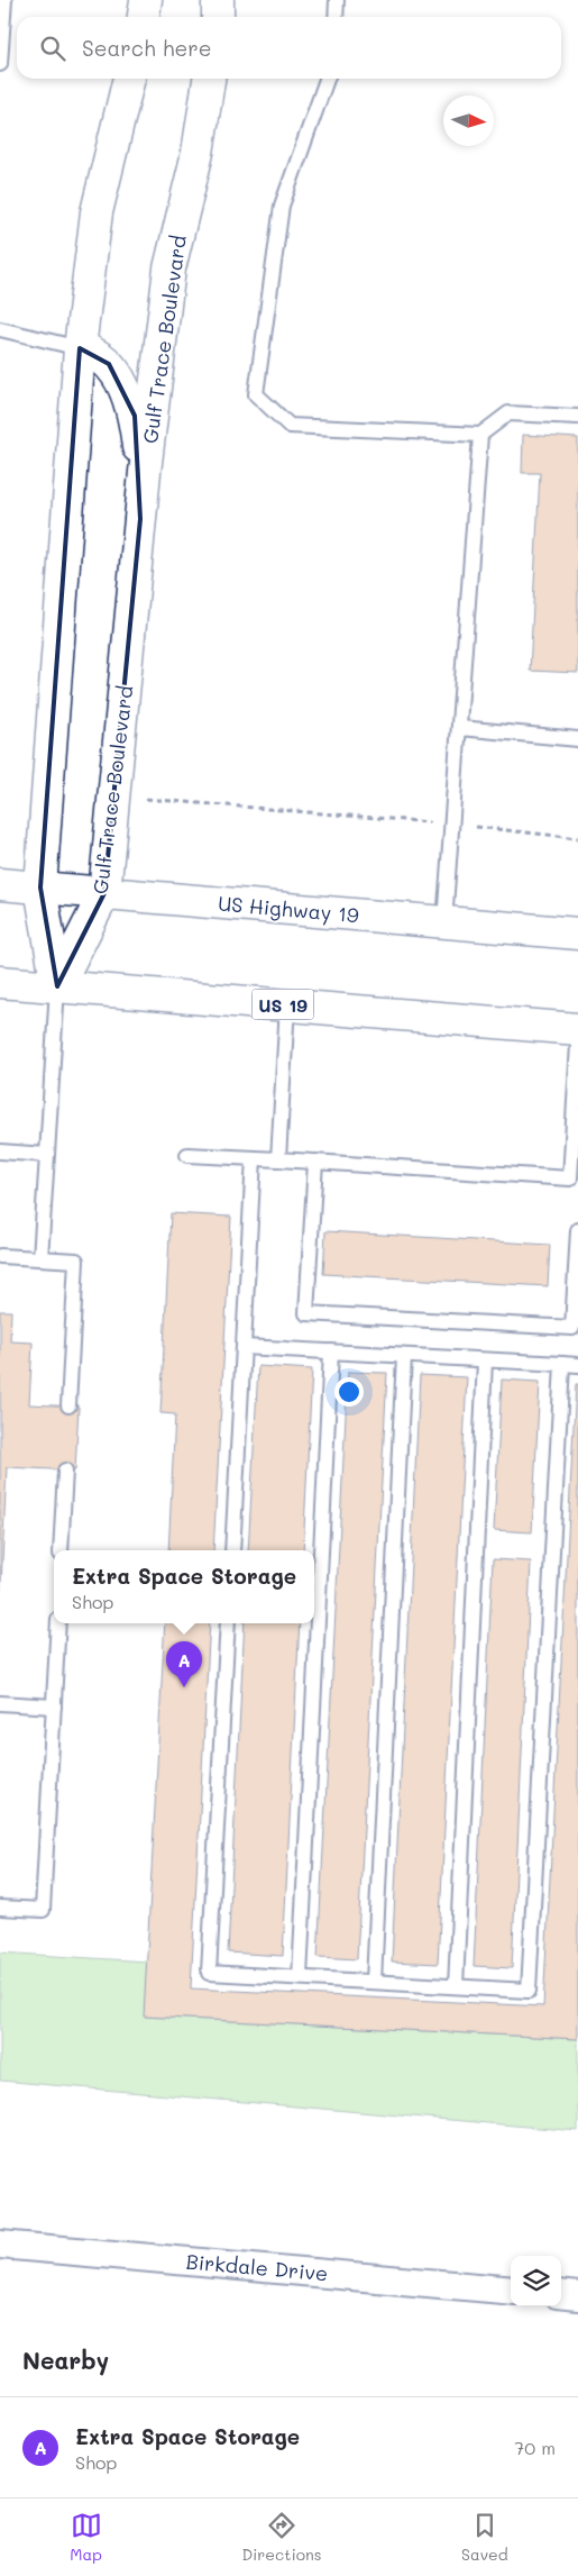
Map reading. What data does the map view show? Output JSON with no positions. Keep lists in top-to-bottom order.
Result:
{
  "streets": {
    "main road": ["Gulf Trace Boulevard", "US Highway 19", "US 19"],
    "street": ["Birkdale Drive"]
  },
  "crossings": [
    ["Gulf Trace Boulevard", "US Highway 19"],
    ["Gulf Trace Boulevard", "US 19"]
  ],
  "north": "right",
  "page": {
    "search": "Search here",
    "popup": ["Extra Space Storage", "Shop"],
    "pins": "A",
    "heading": "Nearby",
    "list": [
      {
        "mark": "A",
        "name": "Extra Space Storage",
        "note": "Shop",
        "value": "70 m"
      }
    ],
    "nav": ["Map", "Directions", "Saved"]
  }
}
